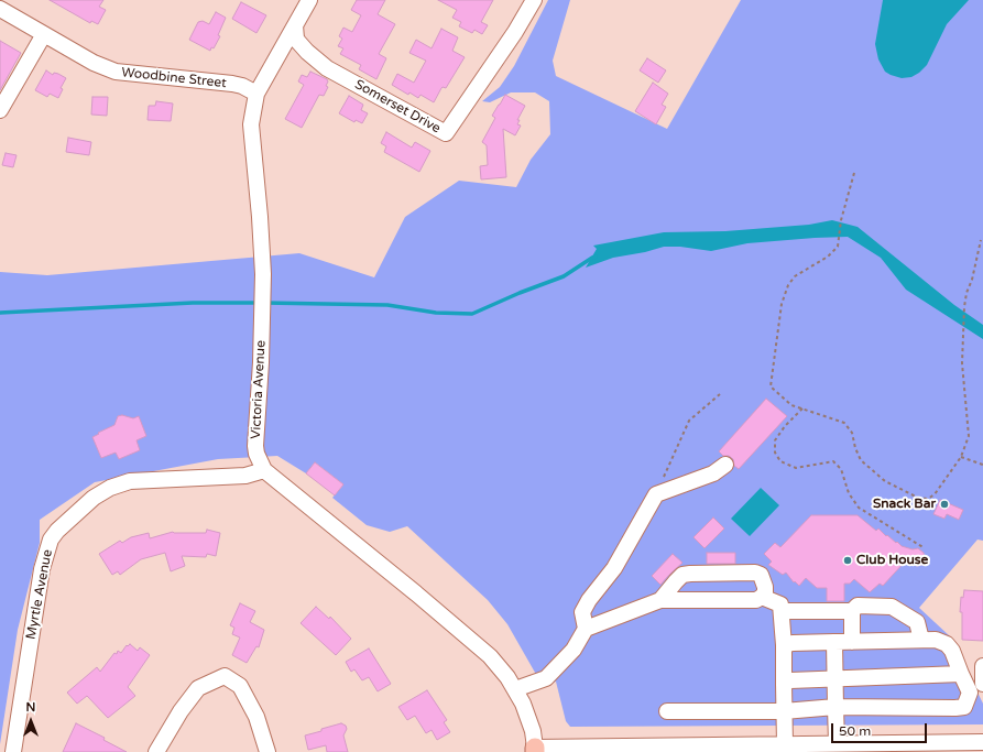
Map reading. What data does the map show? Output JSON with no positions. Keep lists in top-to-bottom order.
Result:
{
  "streets": {
    "street": [
      "Woodbine Street",
      "Somerset Drive",
      "Victoria Avenue",
      "Myrtle Avenue"
    ]
  },
  "crossings": [
    ["Woodbine Street", "Victoria Avenue"],
    ["Somerset Drive", "Victoria Avenue"],
    ["Victoria Avenue", "Myrtle Avenue"]
  ],
  "places": ["Snack Bar", "Club House"],
  "scale_bar": "50 m",
  "north": "top"
}
